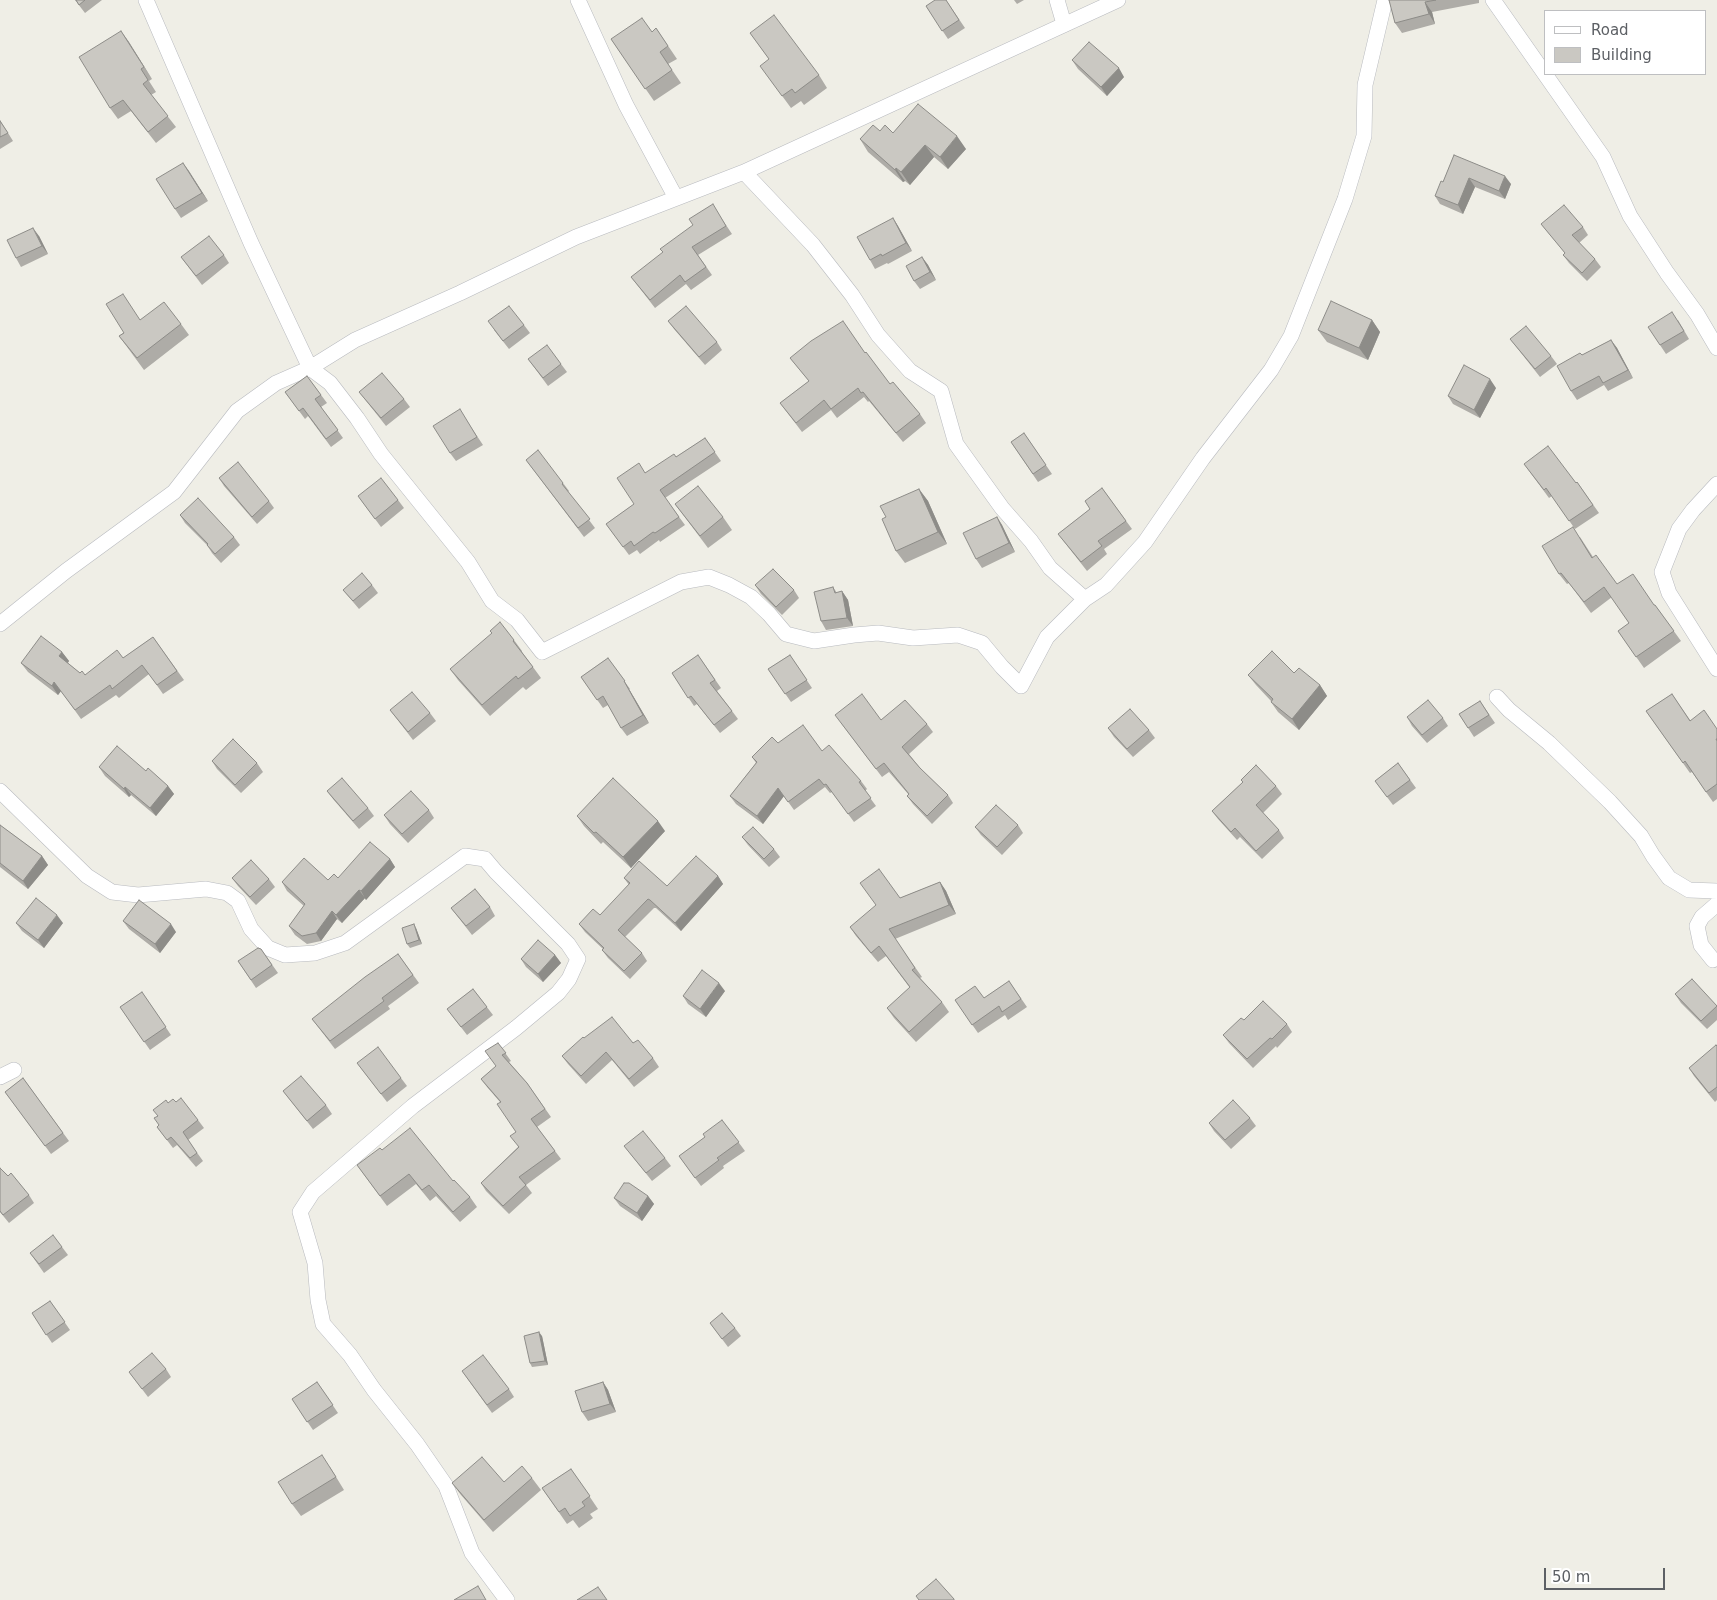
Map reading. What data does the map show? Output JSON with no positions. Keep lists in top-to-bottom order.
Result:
{
  "legend": ["Road", "Building"],
  "scale_bar": "50 m"
}
